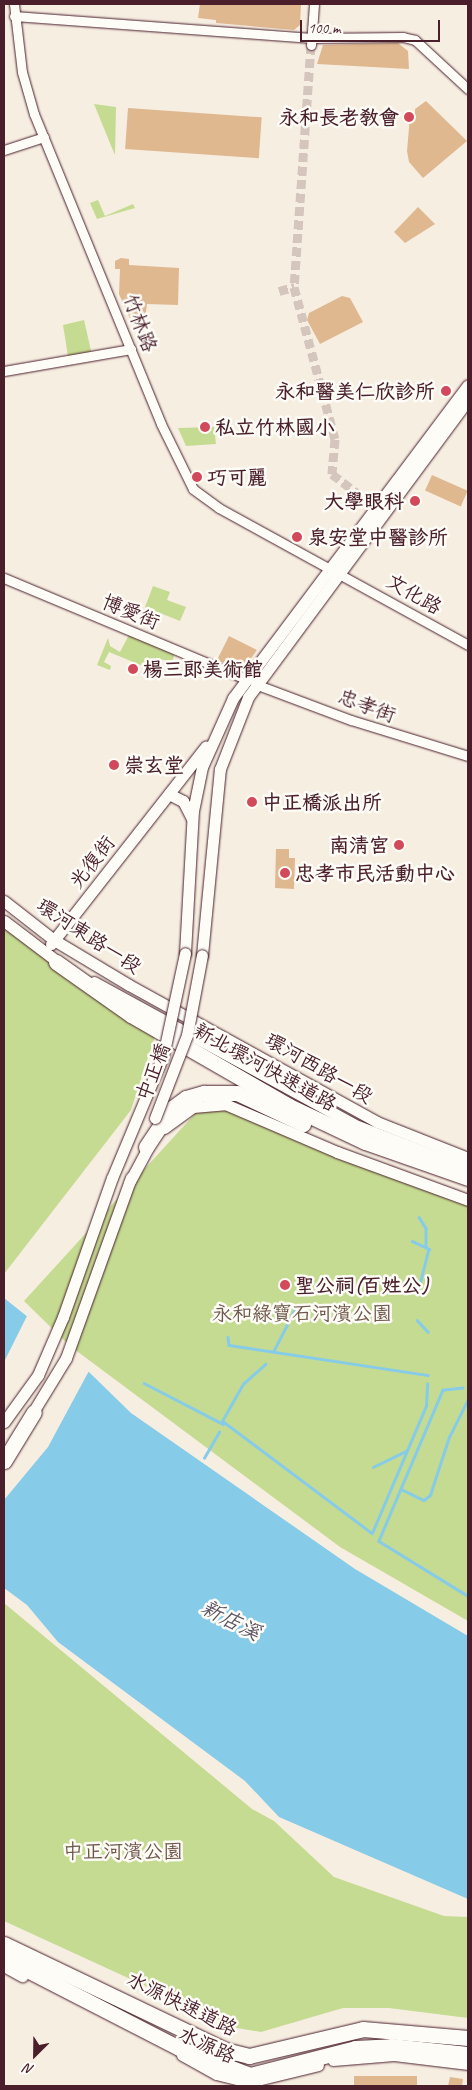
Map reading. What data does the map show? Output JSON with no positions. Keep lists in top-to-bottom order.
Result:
{
  "streets": {
    "highway": ["新北環河快速道路", "水源快速道路"],
    "main road": [
      "光復街",
      "環河東路一段",
      "環河西路一段",
      "中正橋",
      "水源路"
    ],
    "street": [
      "竹林路",
      "文化路",
      "博愛街",
      "忠孝街"
    ]
  },
  "crossings": [
    ["竹林路", "文化路"],
    ["博愛街", "忠孝街"],
    ["博愛街", "中正橋"],
    ["忠孝街", "中正橋"],
    ["光復街", "環河東路一段"],
    ["光復街", "中正橋"],
    ["環河東路一段", "新北環河快速道路"],
    ["環河東路一段", "環河西路一段"],
    ["水源快速道路", "水源路"]
  ],
  "water": ["新店溪"],
  "parks": ["永和綠寶石河濱公園", "中正河濱公園"],
  "places": [
    "永和長老教會",
    "永和醫美仁欣診所",
    "私立竹林國小",
    "巧可麗",
    "大學眼科",
    "泉安堂中醫診所",
    "楊三郎美術館",
    "崇玄堂",
    "中正橋派出所",
    "南清宮",
    "忠孝市民活動中心",
    "聖公祠(百姓公)"
  ],
  "scale_bar": "100 m",
  "north": "bottom left"
}
